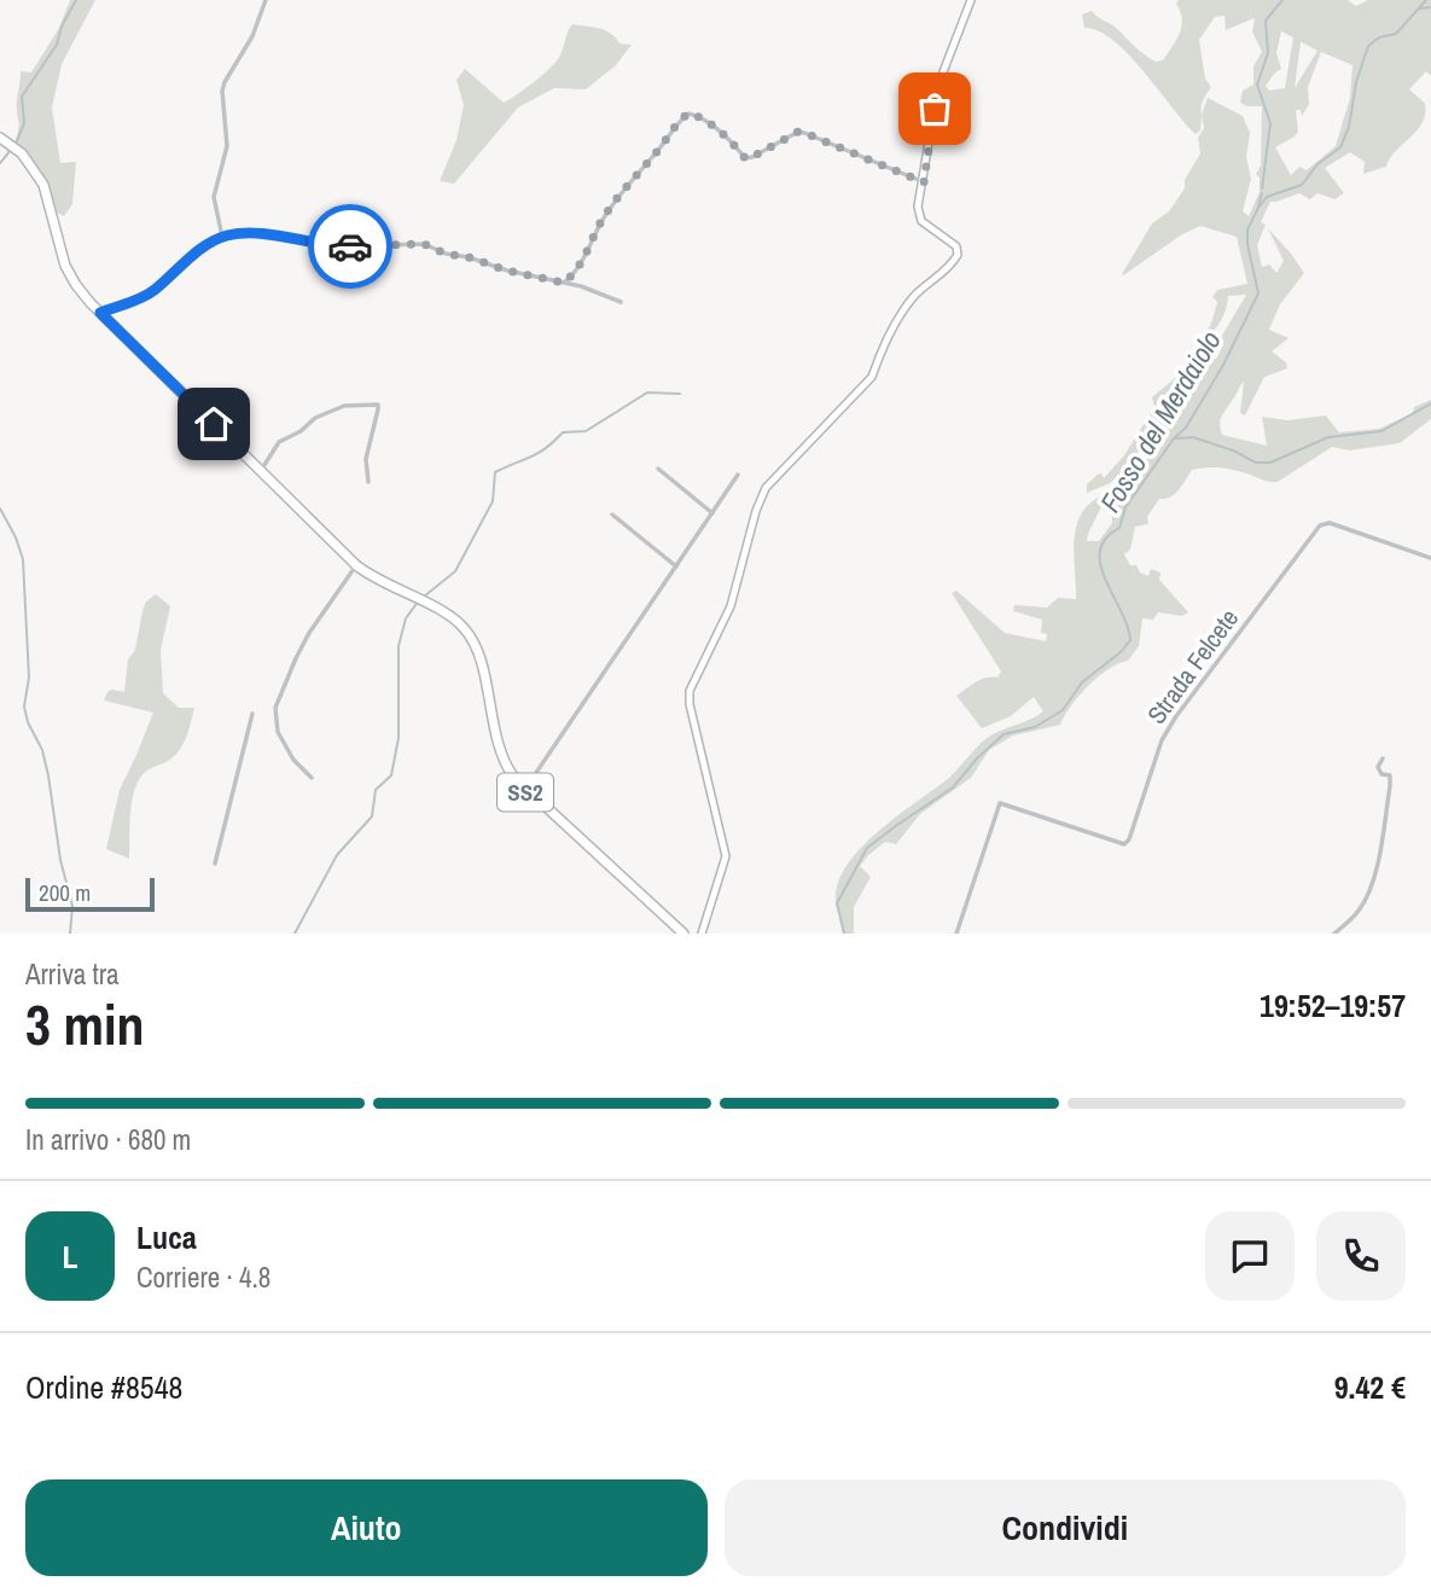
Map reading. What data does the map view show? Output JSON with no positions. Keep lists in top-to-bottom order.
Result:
{
  "streets": {
    "main road": ["SS2"],
    "street": ["Strada Felcete"]
  },
  "water": ["Fosso del Merdaiolo"],
  "scale_bar": "200 m",
  "page": {
    "scale": "200 m",
    "heading": ["3 min", "Arriva tra", "19:52–19:57"],
    "panel": [
      "Luca",
      "Corriere · 4.8",
      "Ordine #8548",
      "9.42 €"
    ],
    "bar": "In arrivo · 680 m",
    "round": "L",
    "buttons": ["Aiuto", "Condividi"]
  }
}
